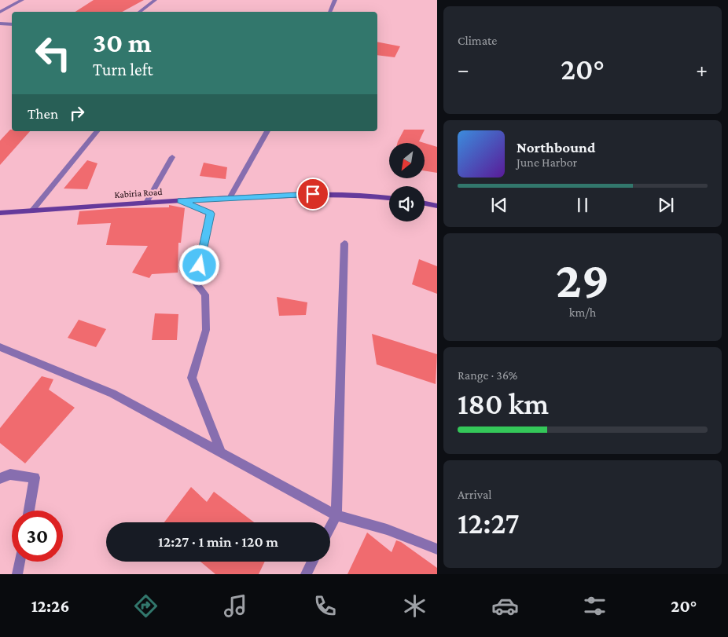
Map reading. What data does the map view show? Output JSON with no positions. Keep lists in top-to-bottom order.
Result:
{
  "streets": {
    "main road": ["Kabiria Road"]
  },
  "north": "bottom left",
  "page": {
    "tile": [
      "Climate",
      ["29", "km/h"],
      ["Range · 36%", "180 km"],
      ["Arrival", "12:27"]
    ],
    "turn": ["30 m", "Turn left"],
    "heat": ["−", "20°", "+"],
    "then": "Then",
    "song": ["Northbound", "June Harbor"],
    "limit": "30",
    "trip": "12:27 · 1 min · 120 m",
    "tabs": ["12:26", "20°"]
  }
}
